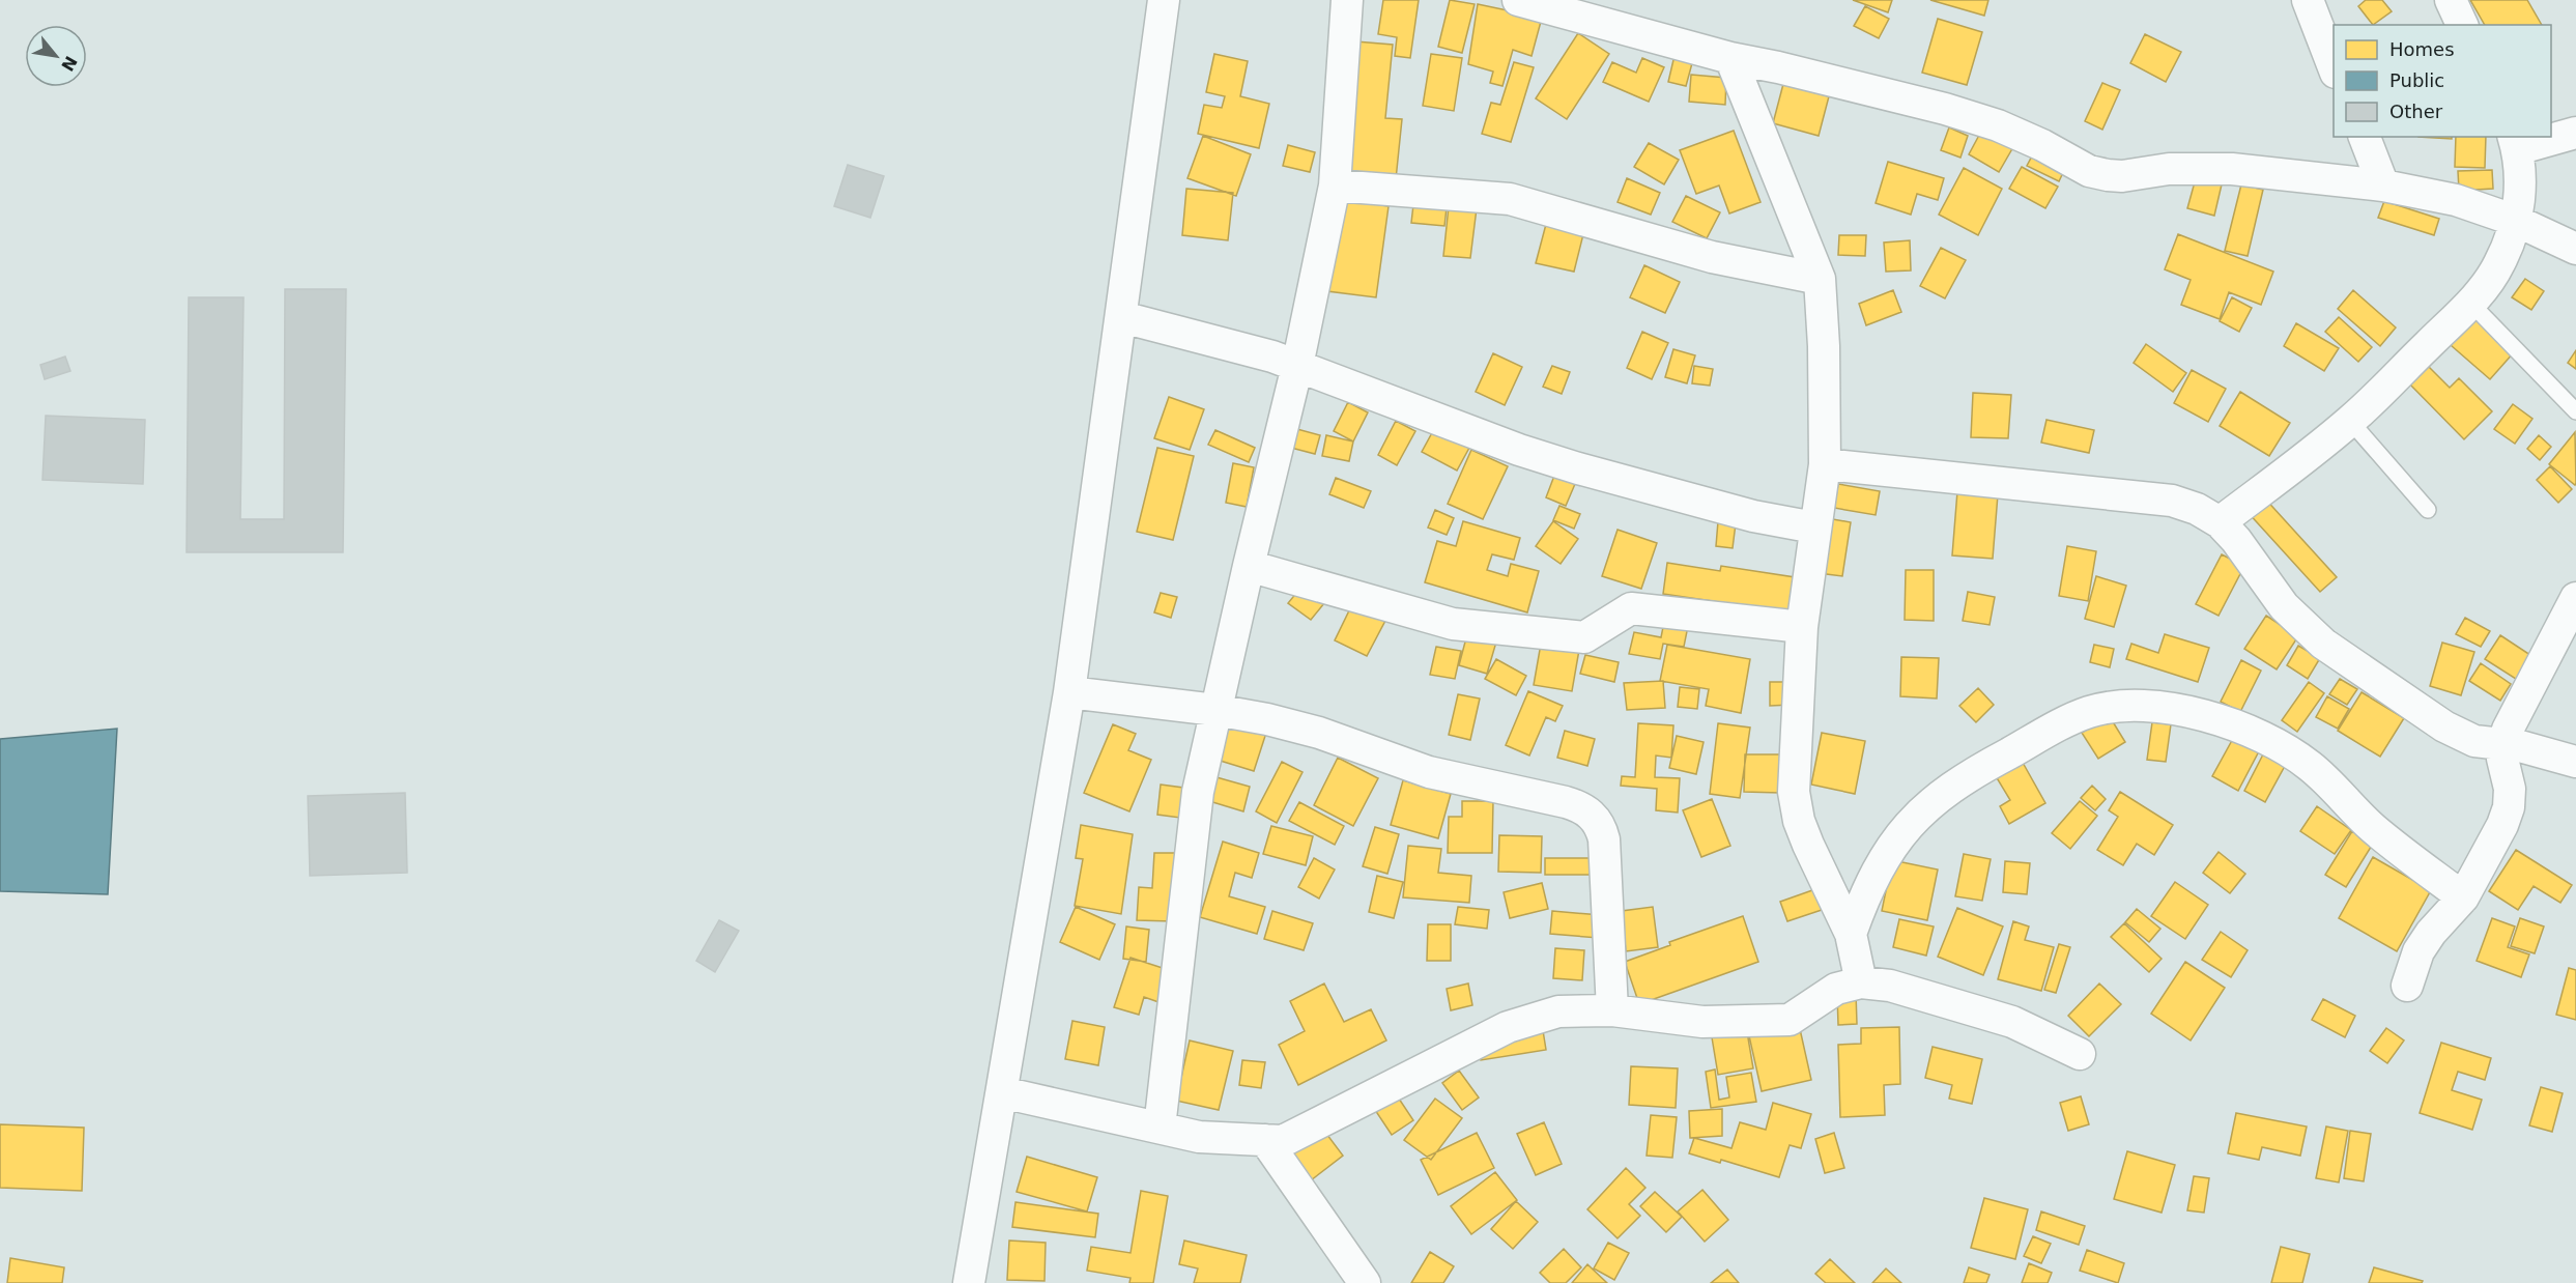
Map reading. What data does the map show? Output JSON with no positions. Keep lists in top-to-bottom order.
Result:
{
  "legend": ["Homes", "Public", "Other"],
  "north": "bottom right"
}
